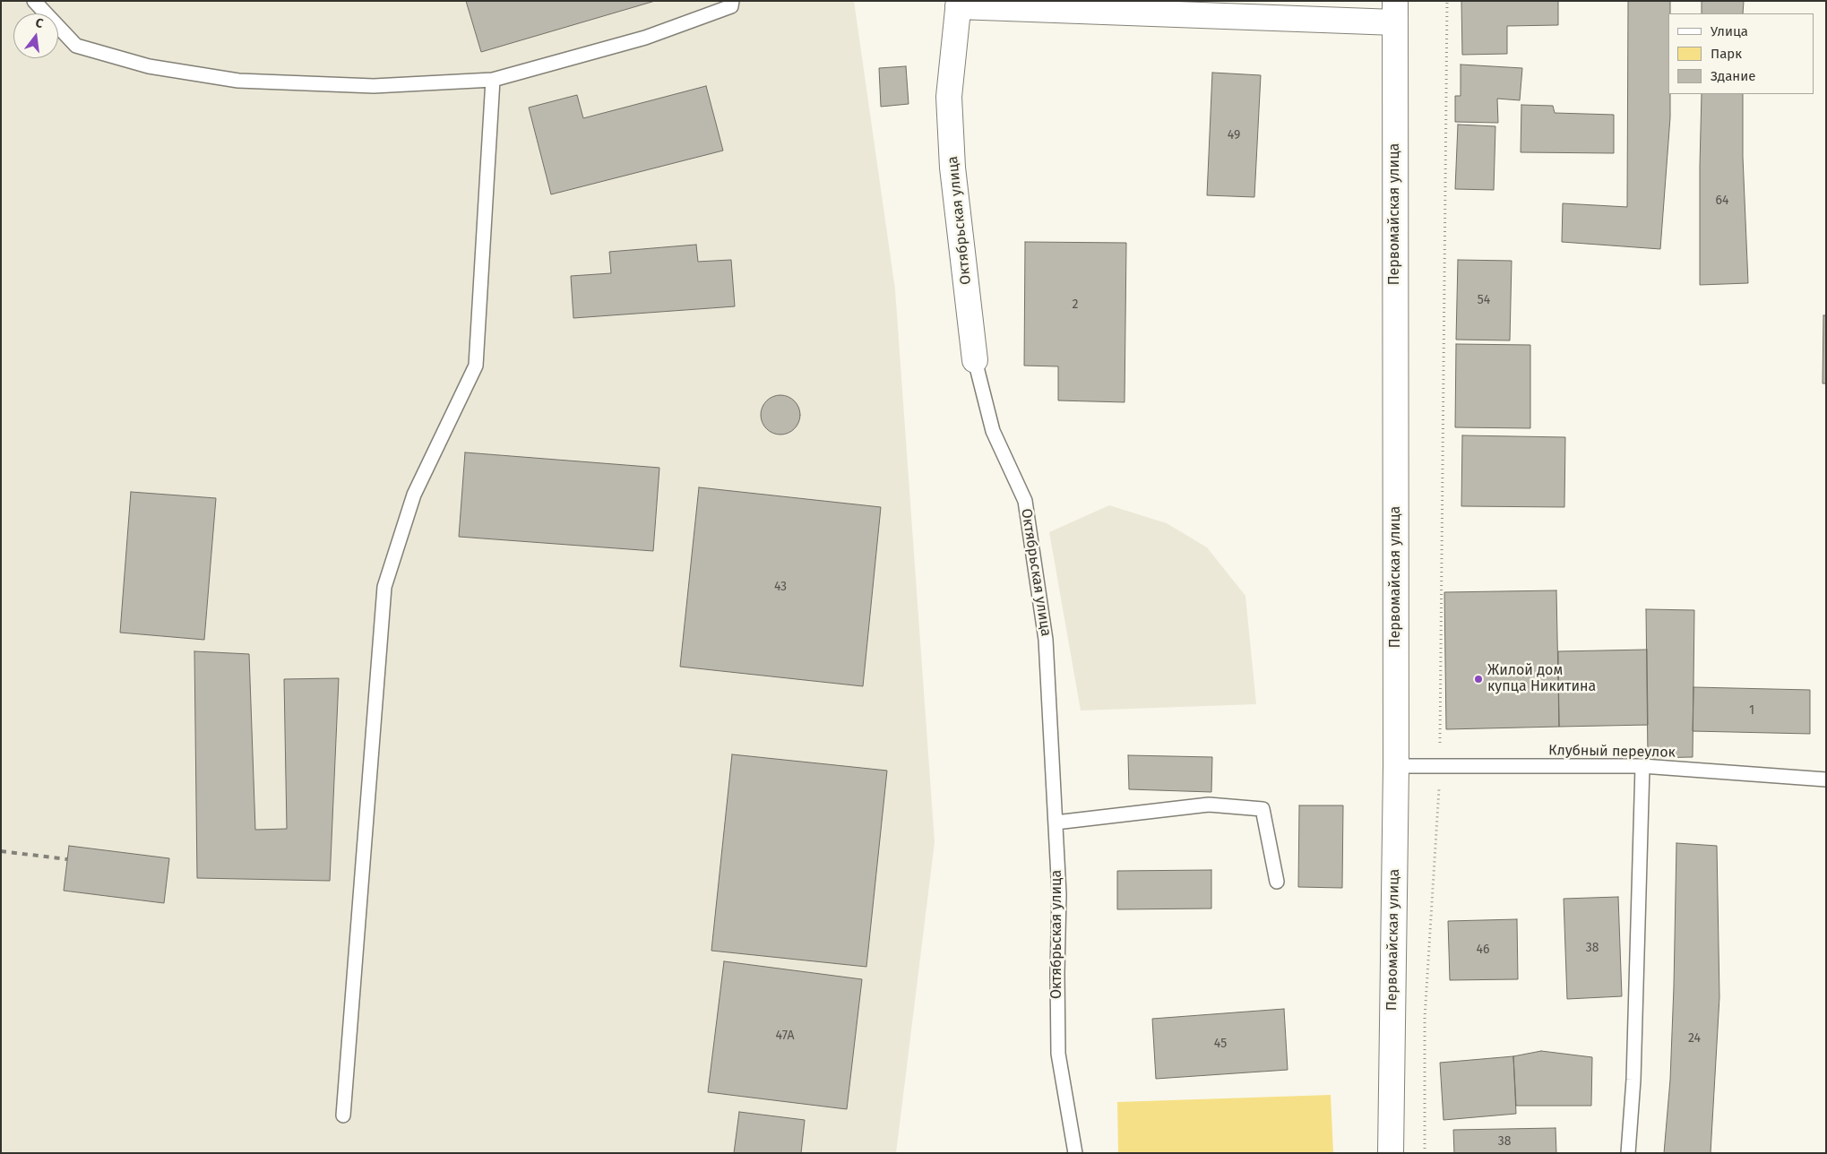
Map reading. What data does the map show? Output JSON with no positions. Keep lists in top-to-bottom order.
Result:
{
  "streets": {
    "main road": ["Первомайская улица", "Октябрьская улица"],
    "lane": ["Клубный переулок"]
  },
  "crossings": [
    ["Первомайская улица", "Клубный переулок"]
  ],
  "places": ["Жилой дом купца Никитина"],
  "house_numbers": [
    "49",
    "64",
    "54",
    "2",
    "43",
    "1",
    "38",
    "46",
    "47А",
    "24",
    "45",
    "38"
  ],
  "legend": ["Улица", "Парк", "Здание"],
  "north": "top"
}
